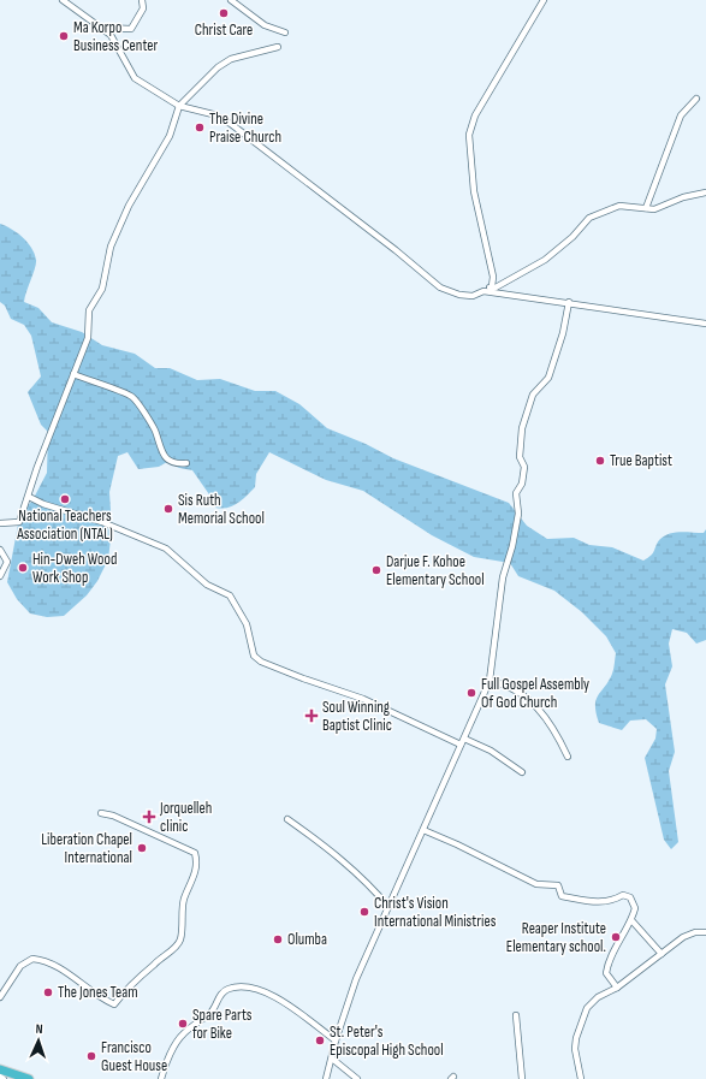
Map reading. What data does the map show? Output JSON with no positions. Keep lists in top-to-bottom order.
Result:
{
  "places": {
    "other": [
      "Christ Care",
      "Ma Korpo Business Center",
      "The Divine Praise Church",
      "True Baptist",
      "National Teachers Association (NTAL)",
      "Sis Ruth Memorial School",
      "Hin-Dweh Wood Work Shop",
      "Darjue F. Kohoe Elementary School",
      "Full Gospel Assembly Of God Church",
      "Liberation Chapel International",
      "Christ's Vision International Ministries",
      "Reaper Institute Elementary school.",
      "Olumba",
      "The Jones Team",
      "Spare Parts for Bike",
      "St. Peter's Episcopal High School",
      "Francisco Guest House"
    ],
    "health": ["Soul Winning Baptist Clinic", "Jorquelleh clinic"]
  },
  "north": "top"
}
